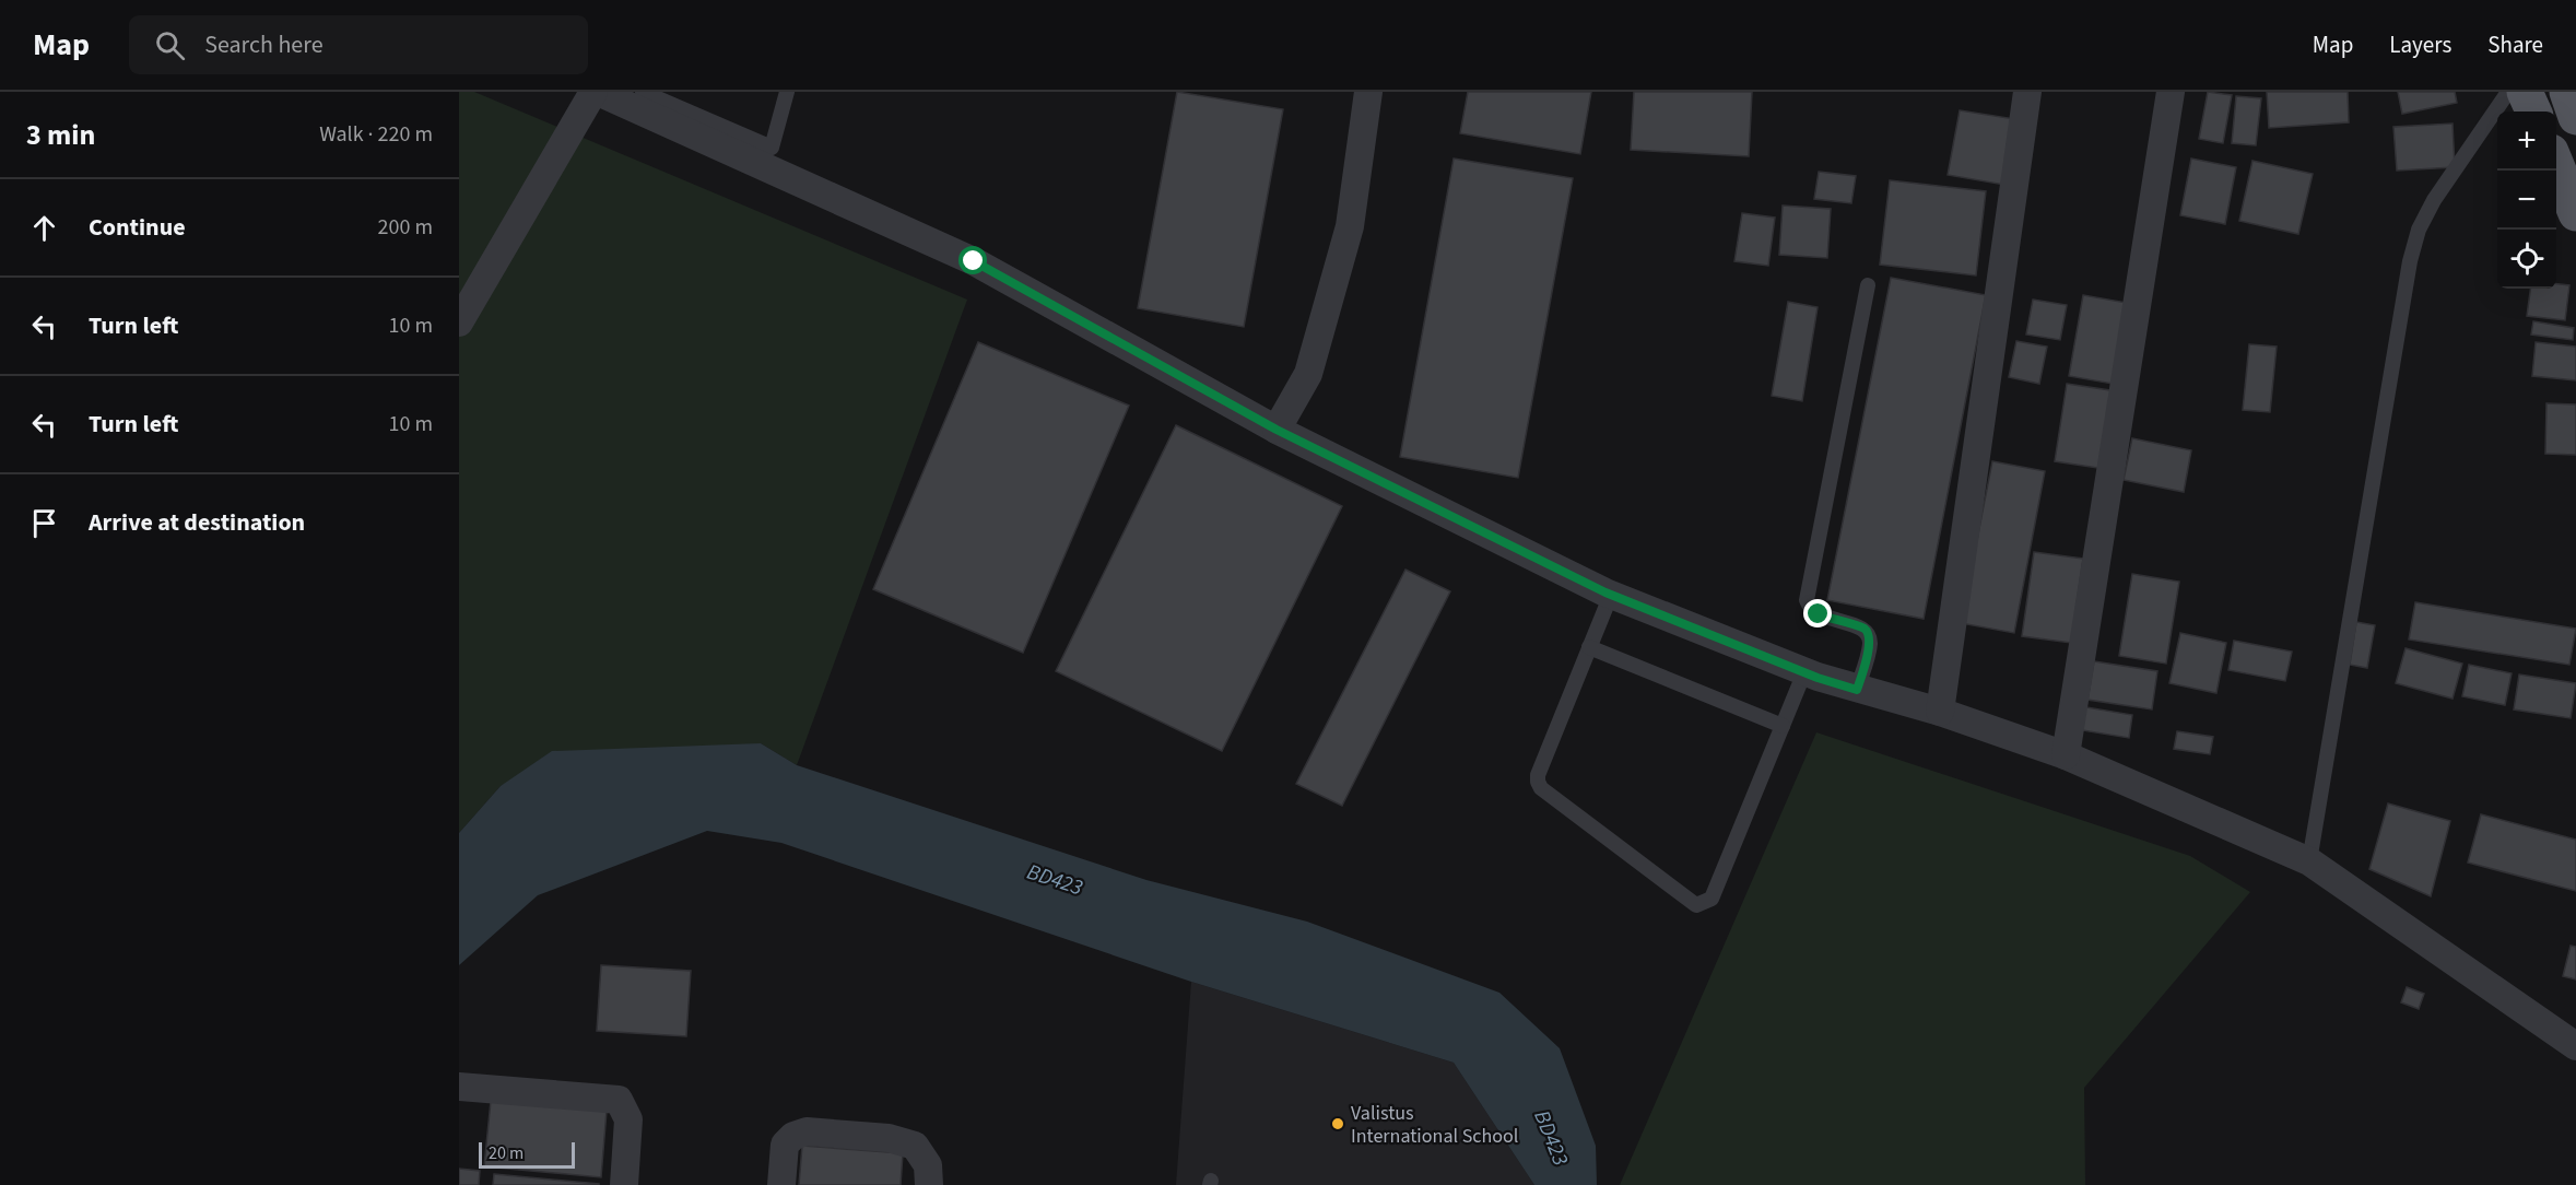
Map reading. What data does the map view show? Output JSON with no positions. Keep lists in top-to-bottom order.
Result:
{
  "water": ["BD423"],
  "places": ["Valistus International School"],
  "scale_bar": "20 m",
  "page": {
    "header": "Map",
    "search": "Search here",
    "nav": ["Map", "Layers", "Share"],
    "heading": ["3 min", "Walk · 220 m"],
    "map_buttons": ["+", "−"],
    "list": [
      ["Continue", "200 m"],
      ["Turn left", "10 m"],
      ["Turn left", "10 m"],
      "Arrive at destination"
    ],
    "scale": "20 m"
  }
}
